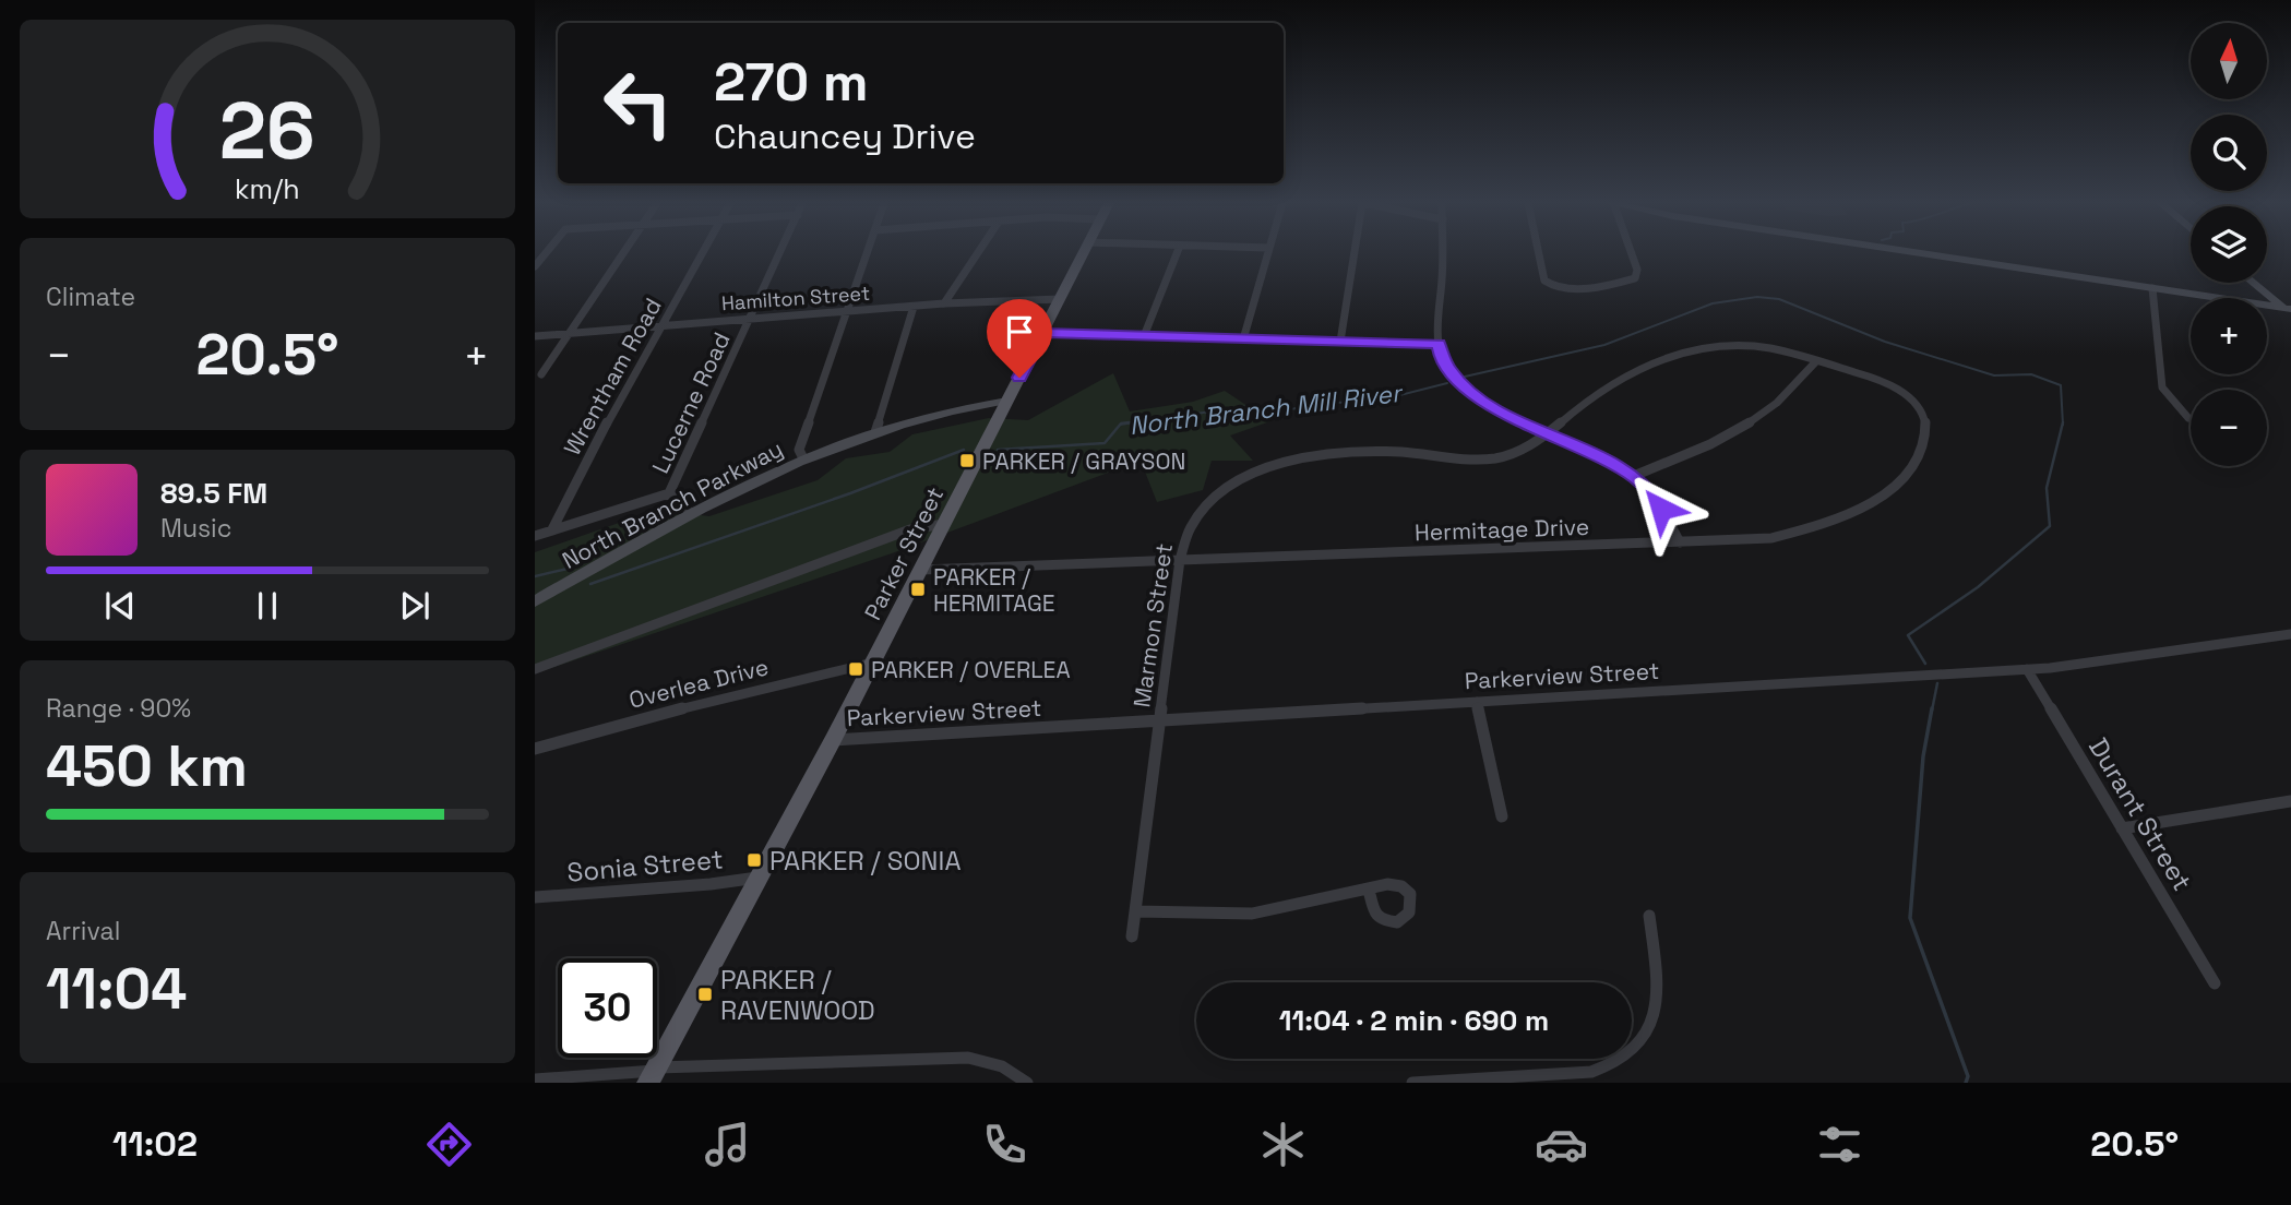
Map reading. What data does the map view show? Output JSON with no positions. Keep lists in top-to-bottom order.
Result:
{
  "streets": {
    "main road": ["North Branch Parkway", "Parker Street"],
    "street": [
      "Hamilton Street",
      "Wrentham Road",
      "Lucerne Road",
      "Hermitage Drive",
      "Marmon Street",
      "Parkerview Street",
      "Overlea Drive",
      "Durant Street",
      "Sonia Street"
    ]
  },
  "crossings": [
    ["Hamilton Street", "Wrentham Road"],
    ["Hamilton Street", "Lucerne Road"],
    ["Hamilton Street", "Parker Street"],
    ["North Branch Parkway", "Parker Street"],
    ["Hermitage Drive", "Parker Street"],
    ["Hermitage Drive", "Marmon Street"],
    ["Parker Street", "Parkerview Street"],
    ["Parker Street", "Overlea Drive"],
    ["Parker Street", "Sonia Street"],
    ["Marmon Street", "Parkerview Street"],
    ["Parkerview Street", "Durant Street"]
  ],
  "water": ["North Branch Mill River"],
  "places": {
    "transit": [
      "PARKER / GRAYSON",
      "PARKER / HERMITAGE",
      "PARKER / OVERLEA",
      "PARKER / SONIA",
      "PARKER / RAVENWOOD"
    ]
  },
  "north": "top",
  "page": {
    "map_buttons": ["+", "−"],
    "turn": ["270 m", "Chauncey Drive"],
    "tile": [
      "Climate",
      ["Range · 90%", "450 km"],
      ["Arrival", "11:04"]
    ],
    "heat": ["−", "20.5°", "+"],
    "song": ["89.5 FM", "Music"],
    "limit": "30",
    "trip": "11:04 · 2 min · 690 m",
    "tabs": ["11:02", "20.5°"],
    "gauge": ["26", "km/h"]
  }
}
